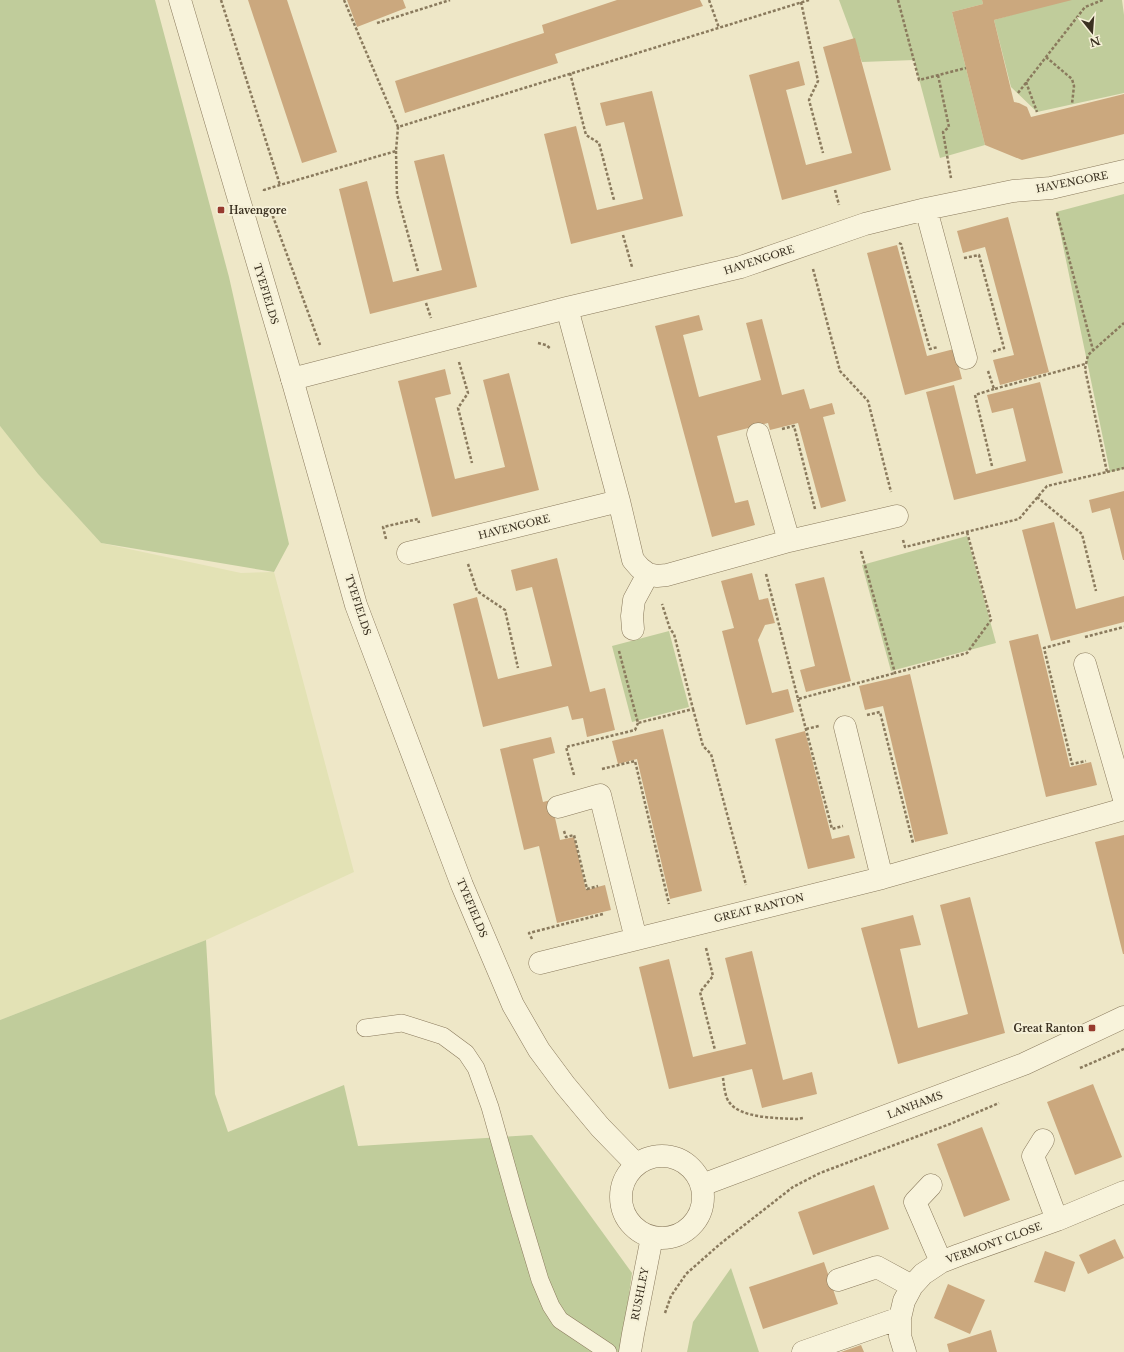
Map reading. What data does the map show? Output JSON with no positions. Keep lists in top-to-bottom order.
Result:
{
  "streets": {
    "street": [
      "HAVENGORE",
      "TYEFIELDS",
      "GREAT RANTON",
      "LANHAMS",
      "VERMONT CLOSE",
      "RUSHLEY"
    ]
  },
  "crossings": [
    ["HAVENGORE", "TYEFIELDS"],
    ["TYEFIELDS", "LANHAMS"],
    ["TYEFIELDS", "RUSHLEY"],
    ["LANHAMS", "RUSHLEY"]
  ],
  "places": {
    "transit": ["Havengore", "Great Ranton"]
  },
  "north": "bottom"
}
